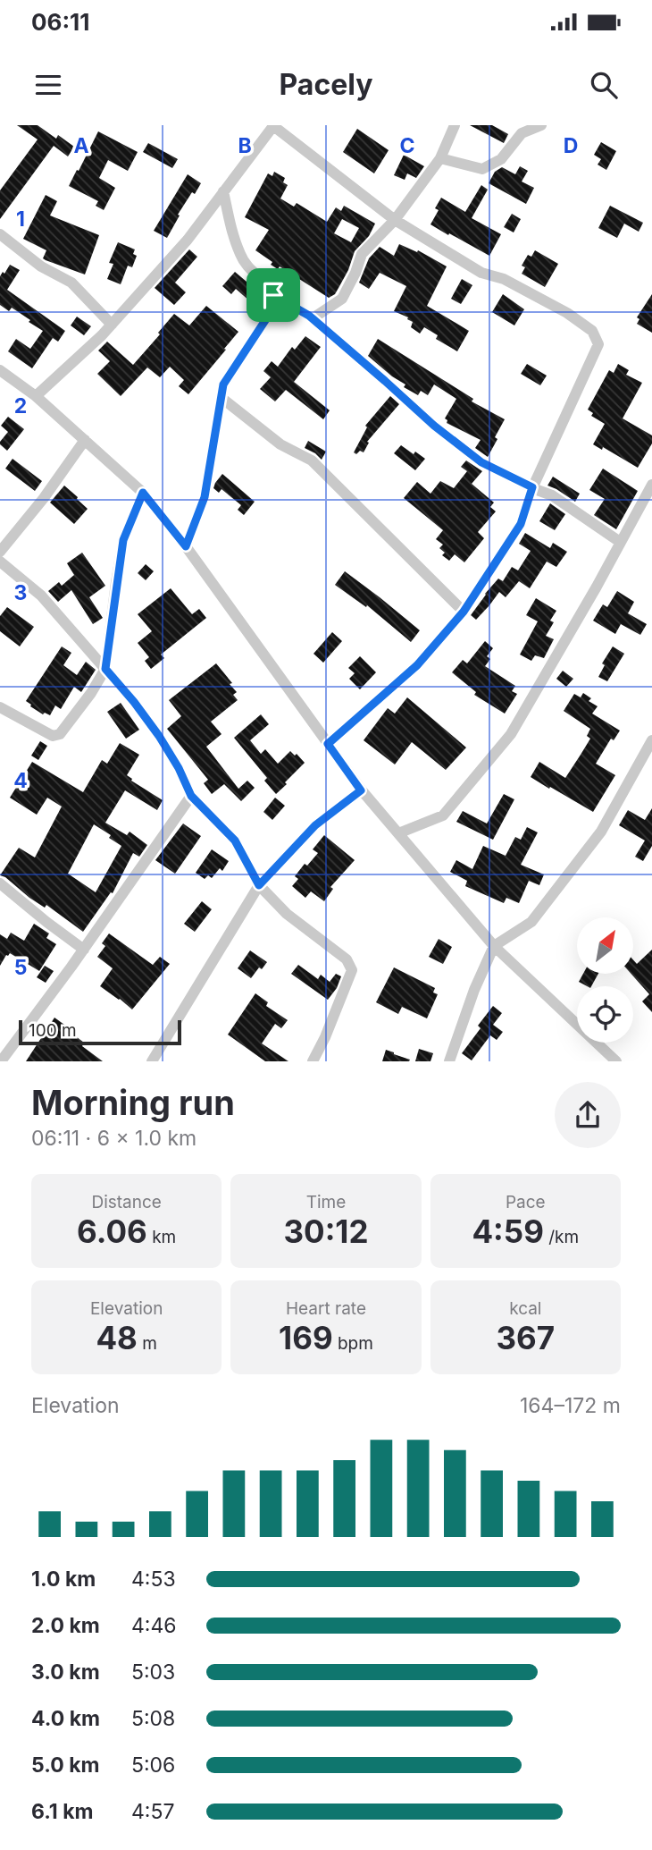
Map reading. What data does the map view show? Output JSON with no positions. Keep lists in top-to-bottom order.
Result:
{
  "scale_bar": "100 m",
  "north": "top right",
  "page": {
    "status": "06:11",
    "header": "Pacely",
    "scale": "100 m",
    "heading": ["Morning run", "06:11 · 6 × 1.0 km"],
    "stats": [
      ["Distance", "6.06 km"],
      ["Time", "30:12"],
      ["Pace", "4:59 /km"],
      ["Elevation", "48 m"],
      ["Heart rate", "169 bpm"],
      ["kcal", "367"]
    ],
    "chart": ["Elevation", "164–172 m"],
    "list": [
      {
        "name": "1.0 km",
        "note": "4:53"
      },
      {
        "name": "2.0 km",
        "note": "4:46"
      },
      {
        "name": "3.0 km",
        "note": "5:03"
      },
      {
        "name": "4.0 km",
        "note": "5:08"
      },
      {
        "name": "5.0 km",
        "note": "5:06"
      },
      {
        "name": "6.1 km",
        "note": "4:57"
      }
    ]
  },
  "grid": {
    "columns": [
      "A",
      "B",
      "C",
      "D"
    ],
    "rows": [
      "1",
      "2",
      "3",
      "4",
      "5"
    ]
  }
}
